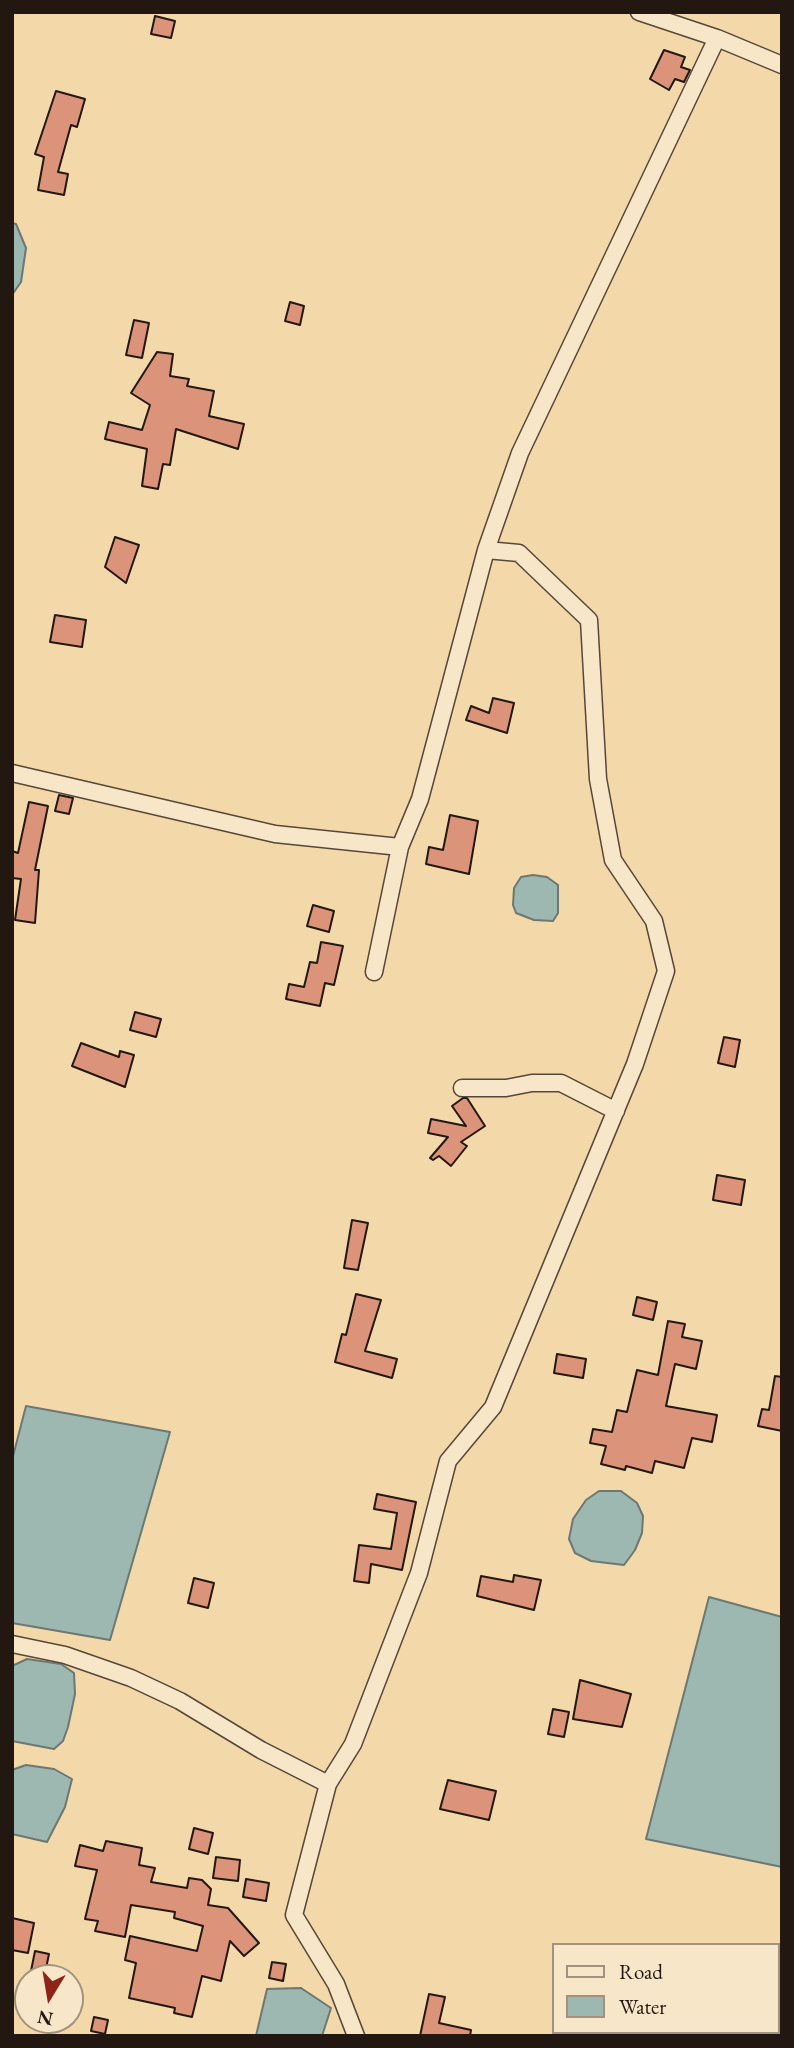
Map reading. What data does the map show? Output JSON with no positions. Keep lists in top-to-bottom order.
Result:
{
  "legend": ["Road", "Water"],
  "north": "bottom"
}
